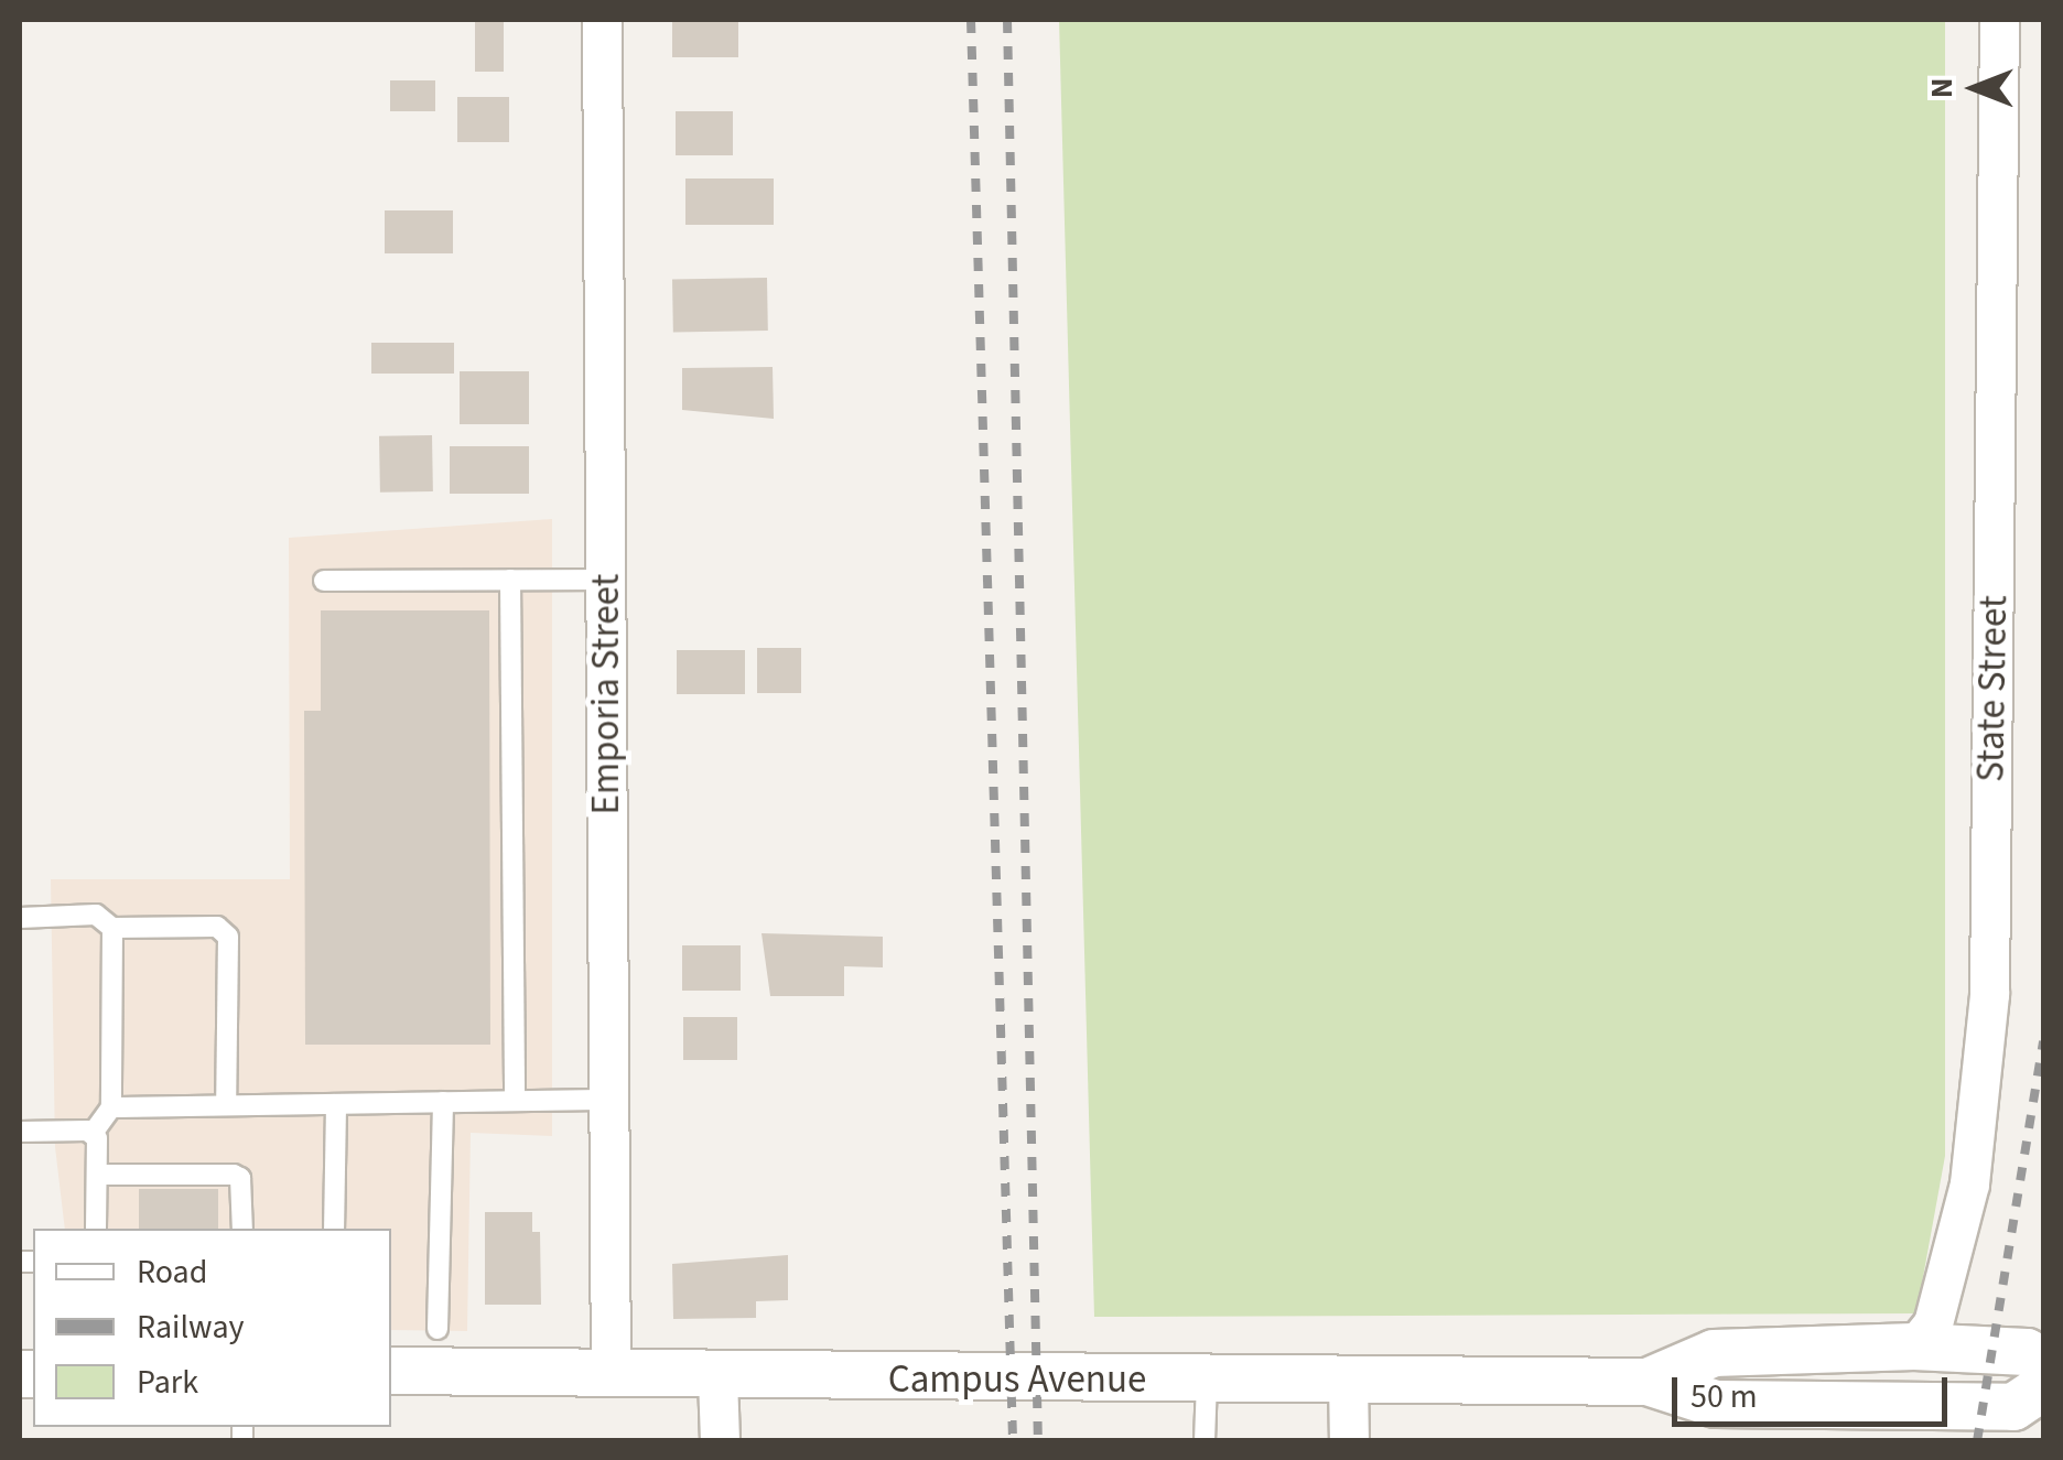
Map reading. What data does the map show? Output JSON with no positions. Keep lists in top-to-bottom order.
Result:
{
  "streets": {
    "street": ["State Street", "Emporia Street", "Campus Avenue"]
  },
  "crossings": [
    ["State Street", "Campus Avenue"],
    ["Emporia Street", "Campus Avenue"]
  ],
  "legend": ["Road", "Railway", "Park"],
  "scale_bar": "50 m",
  "north": "left"
}
